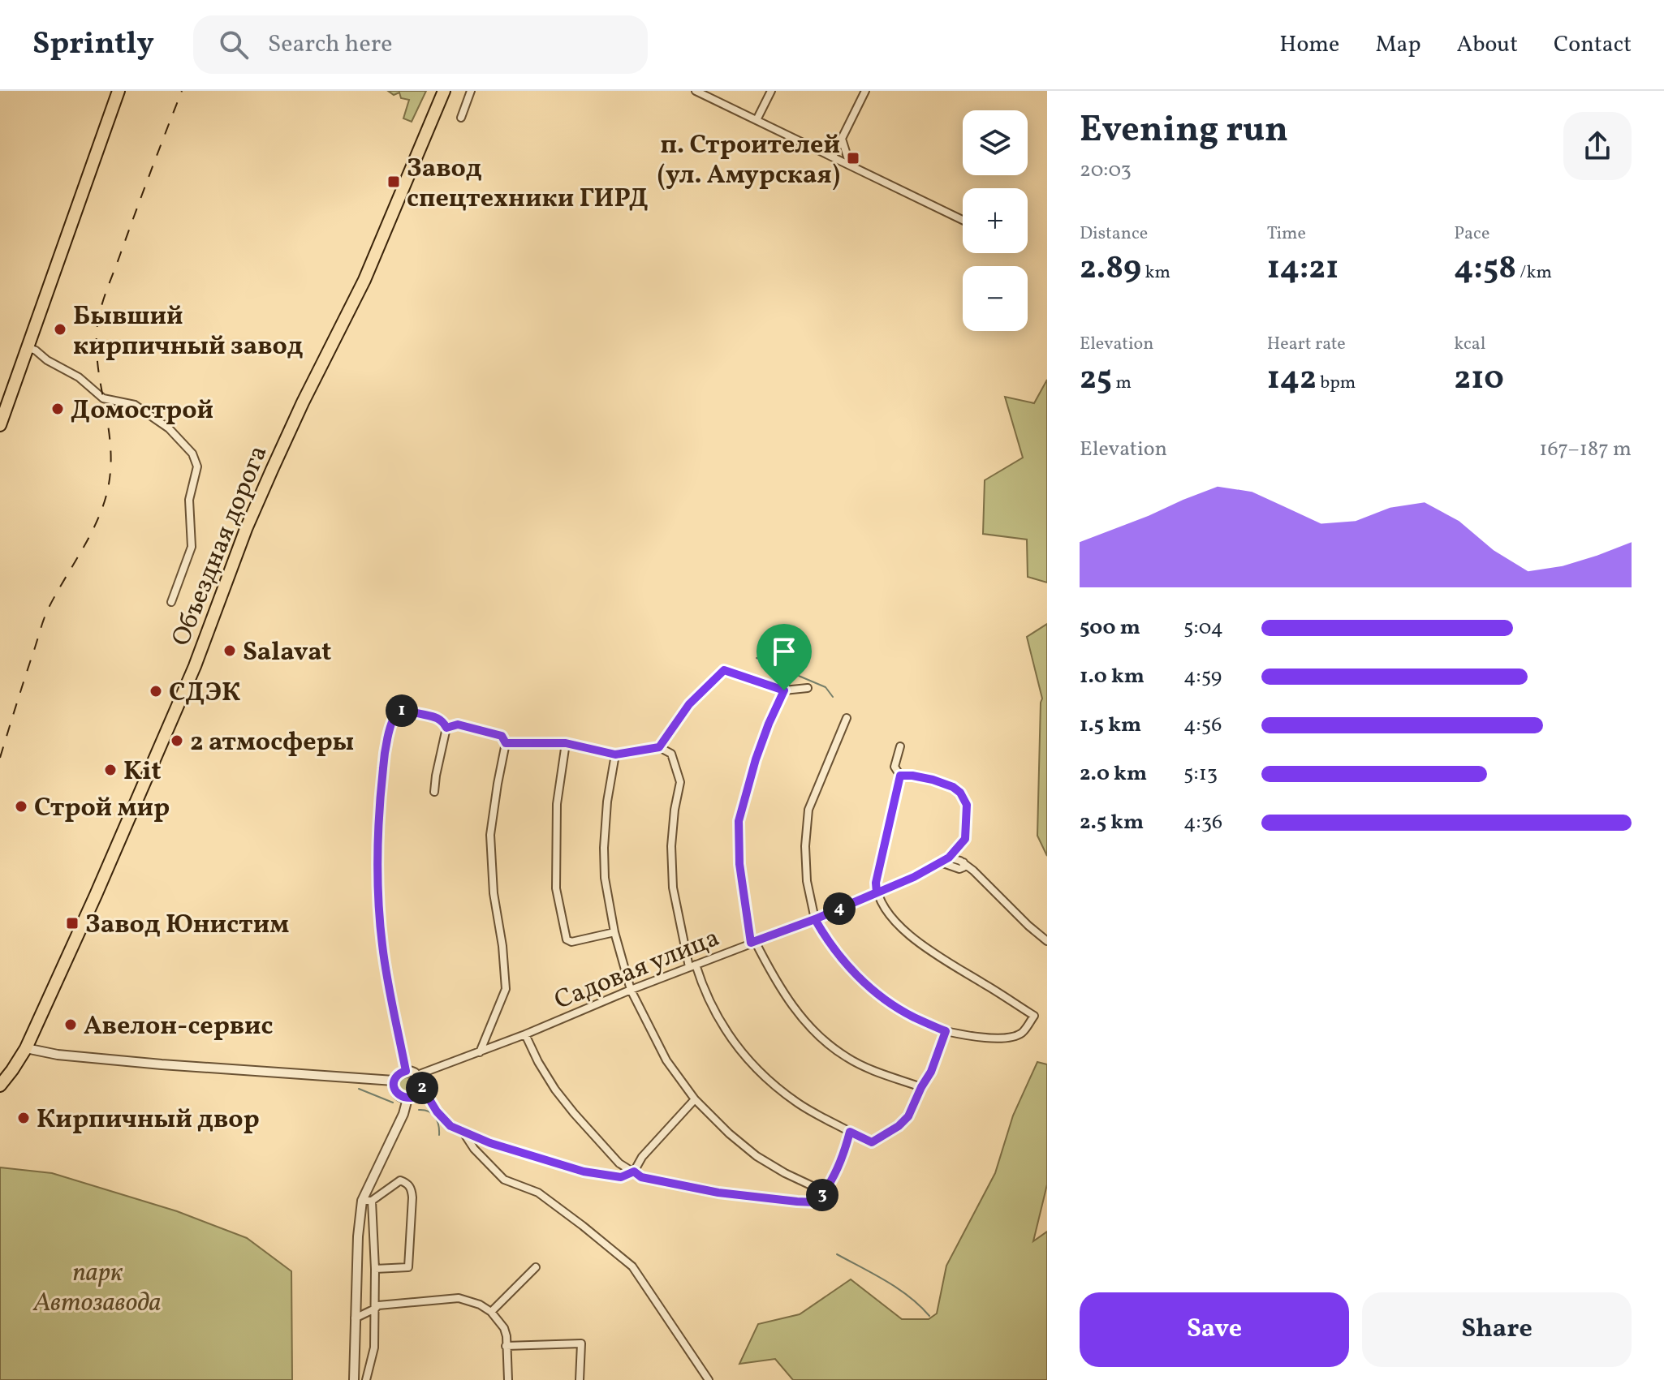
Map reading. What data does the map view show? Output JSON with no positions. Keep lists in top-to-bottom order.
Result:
{
  "streets": {
    "main road": ["Объездная дорога"],
    "street": ["Садовая улица"]
  },
  "parks": ["парк Автозавода"],
  "places": {
    "transit": ["п. Строителей (ул. Амурская)", "Завод спецтехники ГИРД", "Завод Юнистим"],
    "other": [
      "Бывший кирпичный завод",
      "Домострой",
      "Salavat",
      "СДЭК",
      "2 атмосферы",
      "Kit",
      "Строй мир",
      "Авелон-сервис",
      "Кирпичный двор"
    ]
  },
  "page": {
    "header": "Sprintly",
    "search": "Search here",
    "nav": [
      "Home",
      "Map",
      "About",
      "Contact"
    ],
    "heading": ["Evening run", "20:03"],
    "map_buttons": ["+", "−"],
    "stats": [
      ["Distance", "2.89 km"],
      ["Time", "14:21"],
      ["Pace", "4:58 /km"],
      ["Elevation", "25 m"],
      ["Heart rate", "142 bpm"],
      ["kcal", "210"]
    ],
    "chart": ["Elevation", "167–187 m"],
    "list": [
      {
        "name": "500 m",
        "note": "5:04"
      },
      {
        "name": "1.0 km",
        "note": "4:59"
      },
      {
        "name": "1.5 km",
        "note": "4:56"
      },
      {
        "name": "2.0 km",
        "note": "5:13"
      },
      {
        "name": "2.5 km",
        "note": "4:36"
      }
    ],
    "pins": [
      "1",
      "4",
      "2",
      "3"
    ],
    "buttons": ["Save", "Share"]
  }
}
